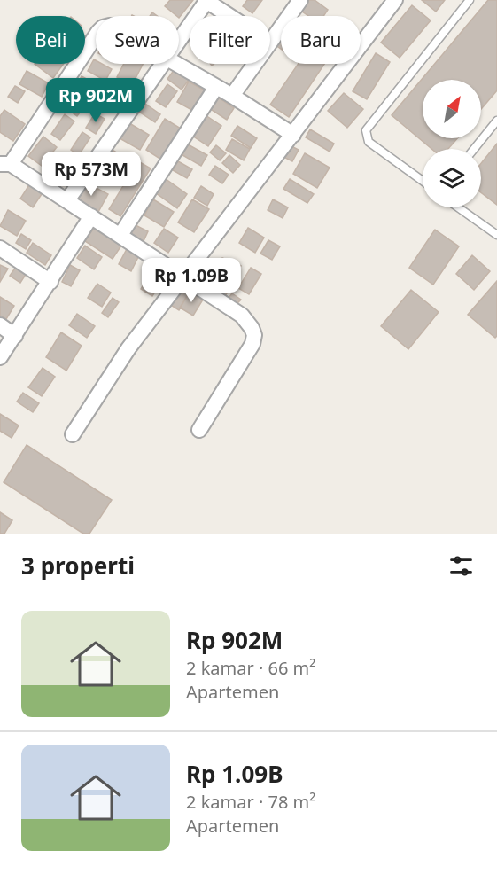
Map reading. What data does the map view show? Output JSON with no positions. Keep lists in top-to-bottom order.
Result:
{
  "north": "top right",
  "page": {
    "chip": [
      "Beli",
      "Sewa",
      "Filter",
      "Baru"
    ],
    "price": ["Rp 902M", "Rp 573M", "Rp 1.09B"],
    "heading": "3 properti",
    "list": [
      {
        "name": "Rp 902M",
        "note": "2 kamar · 66 m² · Apartemen"
      },
      {
        "name": "Rp 1.09B",
        "note": "2 kamar · 78 m² · Apartemen"
      }
    ]
  }
}
